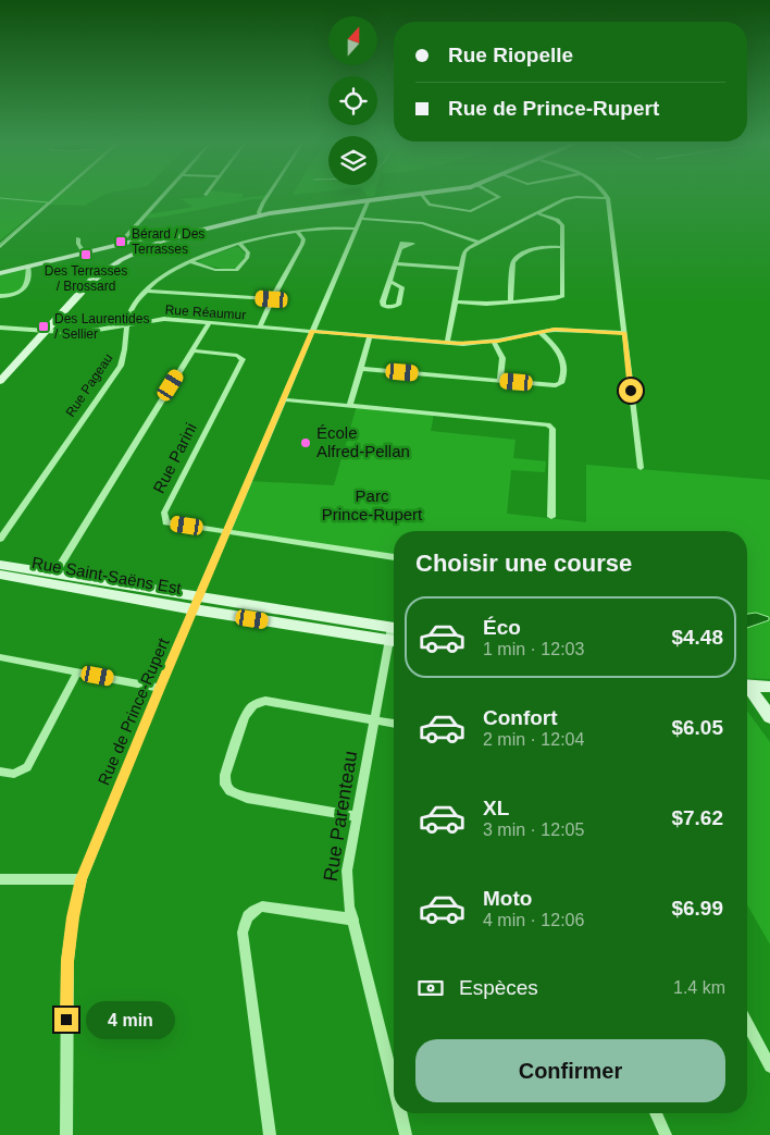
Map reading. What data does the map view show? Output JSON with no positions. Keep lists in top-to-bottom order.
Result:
{
  "streets": {
    "street": [
      "Rue Réaumur",
      "Rue Pageau",
      "Rue Parini",
      "Rue Saint-Saëns Est",
      "Rue de Prince-Rupert",
      "Rue Parenteau"
    ]
  },
  "crossings": [
    ["Rue Réaumur", "Rue Pageau"],
    ["Rue Réaumur", "Rue de Prince-Rupert"],
    ["Rue Pageau", "Rue de Prince-Rupert"],
    ["Rue Parini", "Rue de Prince-Rupert"],
    ["Rue Saint-Saëns Est", "Rue de Prince-Rupert"]
  ],
  "parks": ["Parc Prince-Rupert"],
  "places": {
    "transit": ["Bérard / Des Terrasses", "Des Terrasses / Brossard", "Des Laurentides / Sellier"],
    "other": ["École Alfred-Pellan"]
  },
  "north": "top",
  "page": {
    "banner": ["Rue Riopelle", "Rue de Prince-Rupert"],
    "heading": "Choisir une course",
    "list": [
      {
        "name": "Éco",
        "note": "1 min · 12:03",
        "value": "$4.48"
      },
      {
        "name": "Confort",
        "note": "2 min · 12:04",
        "value": "$6.05"
      },
      {
        "name": "XL",
        "note": "3 min · 12:05",
        "value": "$7.62"
      },
      {
        "name": "Moto",
        "note": "4 min · 12:06",
        "value": "$6.99"
      }
    ],
    "pay": ["Espèces", "1.4 km"],
    "bubble": "4 min",
    "buttons": "Confirmer"
  }
}
